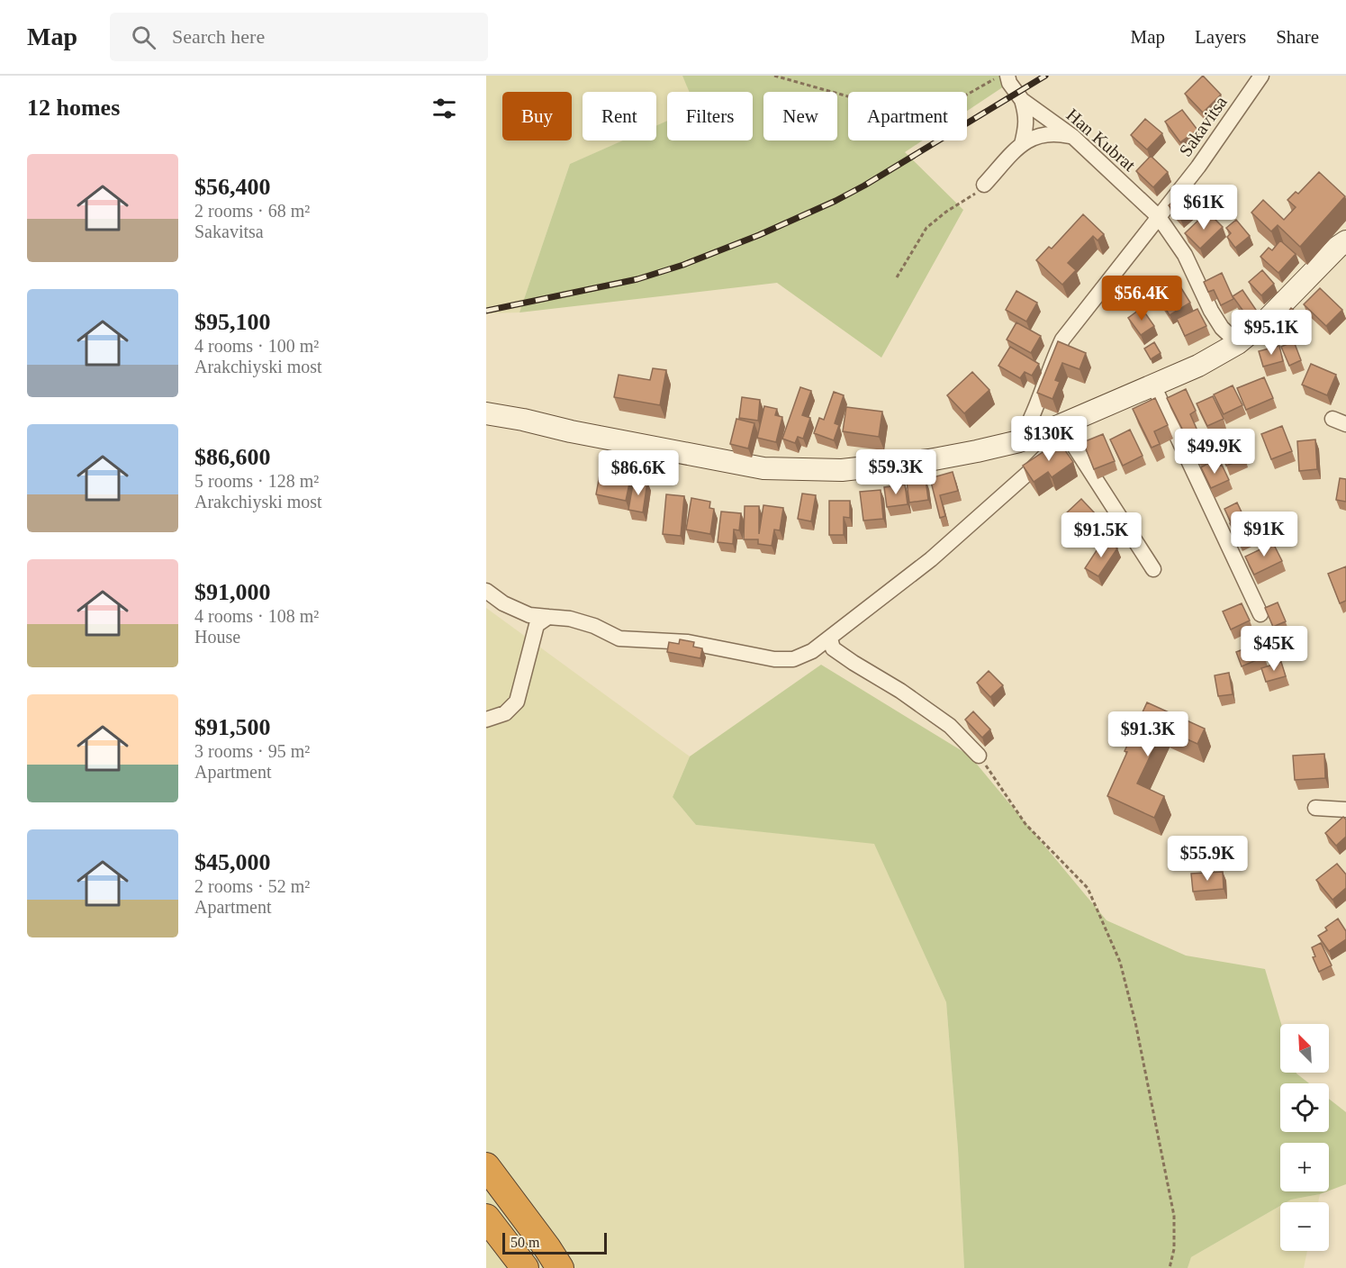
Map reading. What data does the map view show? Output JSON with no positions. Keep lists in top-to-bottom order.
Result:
{
  "streets": {
    "street": ["Sakavitsa", "Han Kubrat"]
  },
  "crossings": [
    ["Sakavitsa", "Han Kubrat"]
  ],
  "scale_bar": "50 m",
  "north": "top left",
  "page": {
    "header": "Map",
    "search": "Search here",
    "nav": ["Map", "Layers", "Share"],
    "heading": "12 homes",
    "chip": [
      "Buy",
      "Rent",
      "Filters",
      "New",
      "Apartment"
    ],
    "list": [
      {
        "name": "$56,400",
        "note": "2 rooms · 68 m² · Sakavitsa"
      },
      {
        "name": "$95,100",
        "note": "4 rooms · 100 m² · Arakchiyski most"
      },
      {
        "name": "$86,600",
        "note": "5 rooms · 128 m² · Arakchiyski most"
      },
      {
        "name": "$91,000",
        "note": "4 rooms · 108 m² · House"
      },
      {
        "name": "$91,500",
        "note": "3 rooms · 95 m² · Apartment"
      },
      {
        "name": "$45,000",
        "note": "2 rooms · 52 m² · Apartment"
      }
    ],
    "price": [
      "$61K",
      "$56.4K",
      "$95.1K",
      "$130K",
      "$49.9K",
      "$59.3K",
      "$86.6K",
      "$91K",
      "$91.5K",
      "$45K",
      "$91.3K",
      "$55.9K"
    ],
    "map_buttons": ["+", "−"],
    "scale": "50 m"
  }
}
